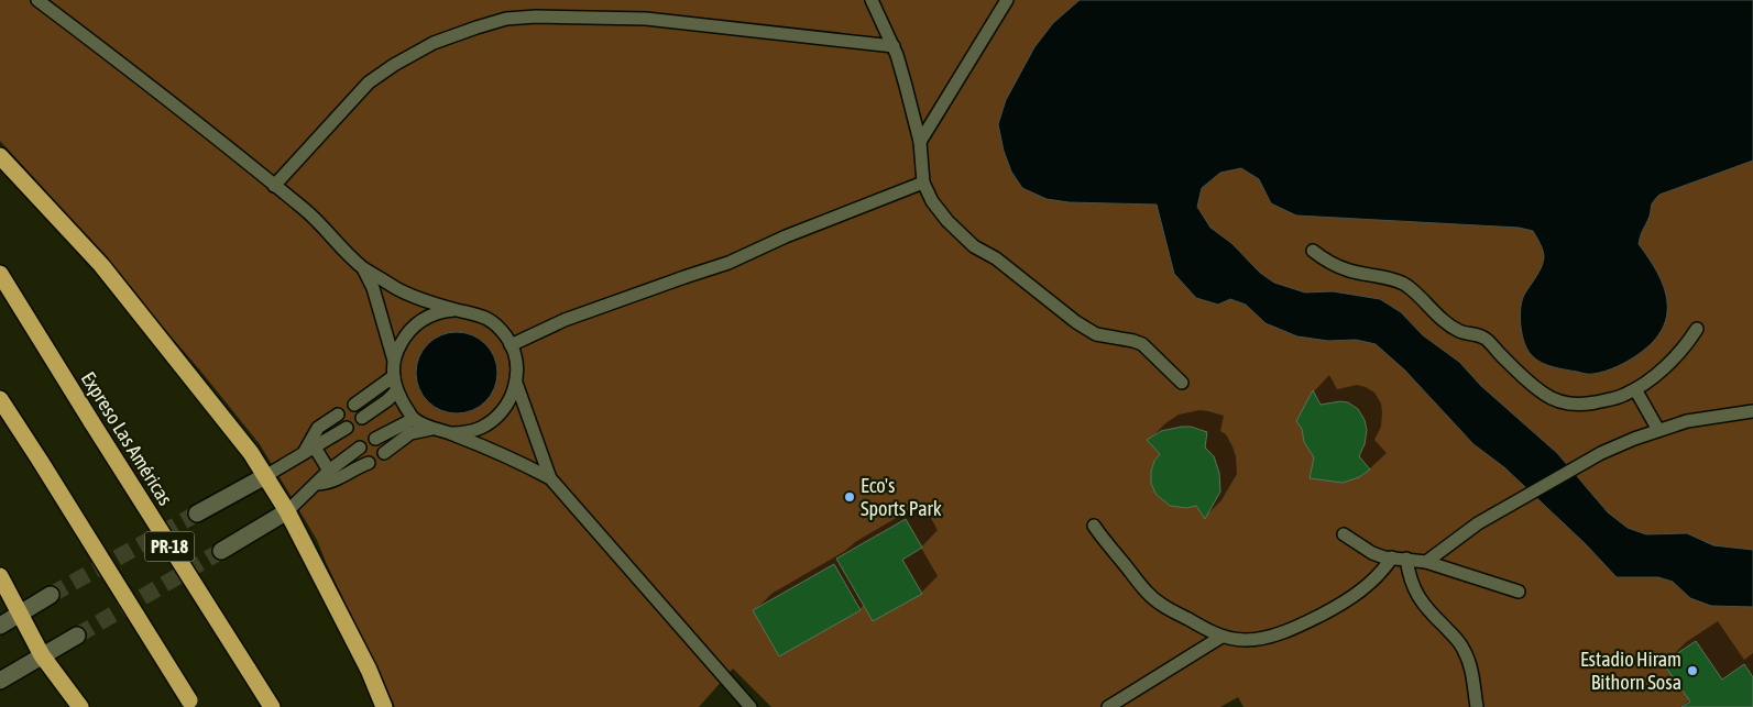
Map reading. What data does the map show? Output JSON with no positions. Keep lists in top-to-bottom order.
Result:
{
  "streets": {
    "highway": ["Expreso Las Américas", "PR-18"]
  },
  "places": ["Eco's Sports Park", "Estadio Hiram Bithorn Sosa"]
}
